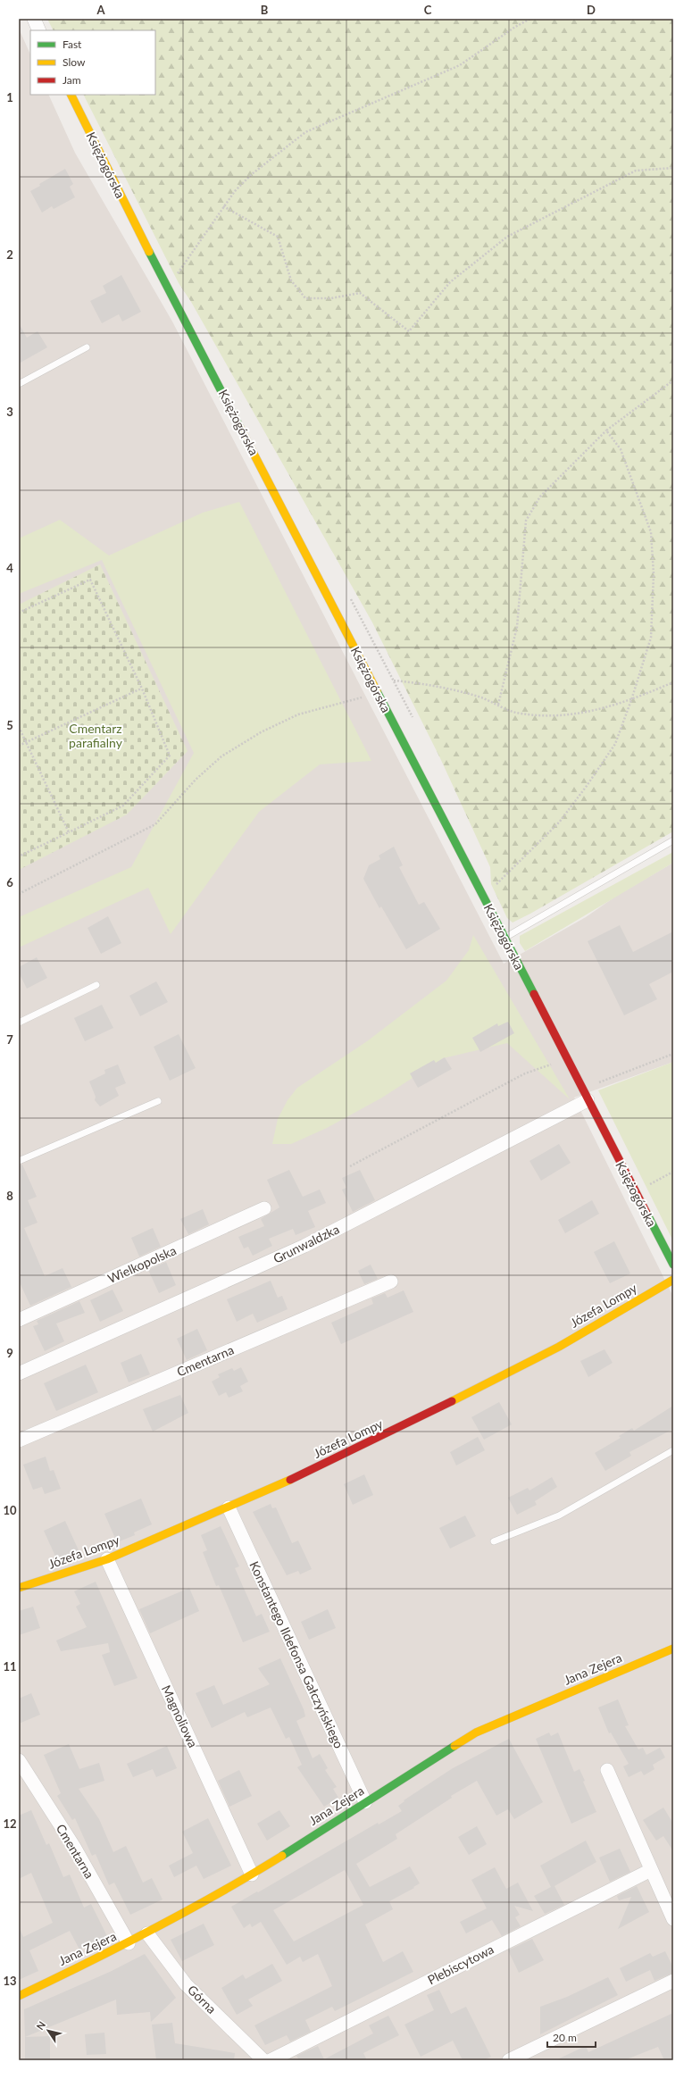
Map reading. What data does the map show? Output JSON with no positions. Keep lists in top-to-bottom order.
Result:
{
  "streets": {
    "street": [
      "Księżogórska",
      "Grunwaldzka",
      "Wielkopolska",
      "Józefa Lompy",
      "Cmentarna",
      "Konstantego Ildefonsa Gałczyńskiego",
      "Jana Zejera",
      "Magnoliowa",
      "Plebiscytowa",
      "Górna"
    ]
  },
  "crossings": [
    ["Księżogórska", "Grunwaldzka"],
    ["Józefa Lompy", "Konstantego Ildefonsa Gałczyńskiego"],
    ["Józefa Lompy", "Magnoliowa"],
    ["Cmentarna", "Jana Zejera"],
    ["Konstantego Ildefonsa Gałczyńskiego", "Jana Zejera"],
    ["Jana Zejera", "Magnoliowa"],
    ["Jana Zejera", "Górna"]
  ],
  "parks": ["Cmentarz parafialny"],
  "legend": ["Fast", "Slow", "Jam"],
  "scale_bar": "20 m",
  "north": "top left",
  "grid": {
    "columns": [
      "A",
      "B",
      "C",
      "D"
    ],
    "rows": [
      "1",
      "2",
      "3",
      "4",
      "5",
      "6",
      "7",
      "8",
      "9",
      "10",
      "11",
      "12",
      "13"
    ]
  }
}
